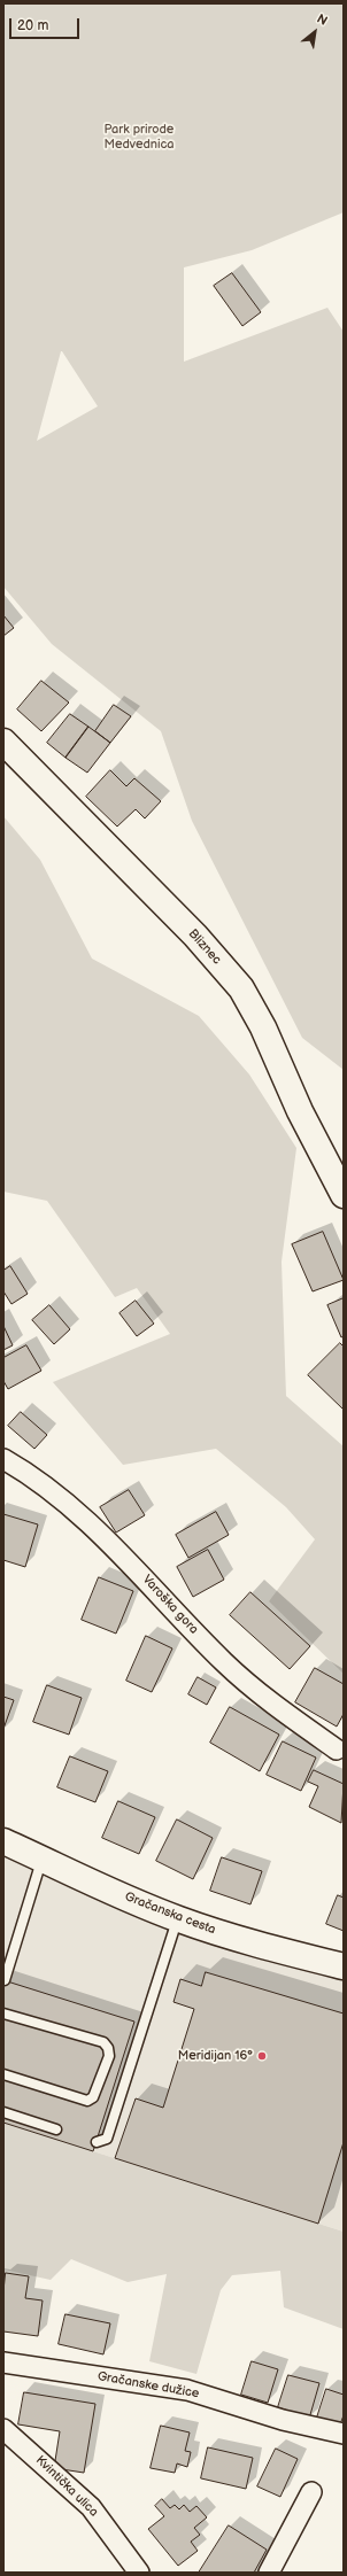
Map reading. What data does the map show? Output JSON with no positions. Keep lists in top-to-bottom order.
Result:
{
  "streets": {
    "main road": ["Bliznec", "Gračanska cesta"],
    "street": ["Varoška gora", "Gračanske dužice", "Kvintička ulica"]
  },
  "parks": ["Park prirode Medvednica"],
  "places": ["Meridijan 16°"],
  "scale_bar": "20 m",
  "north": "top right"
}
